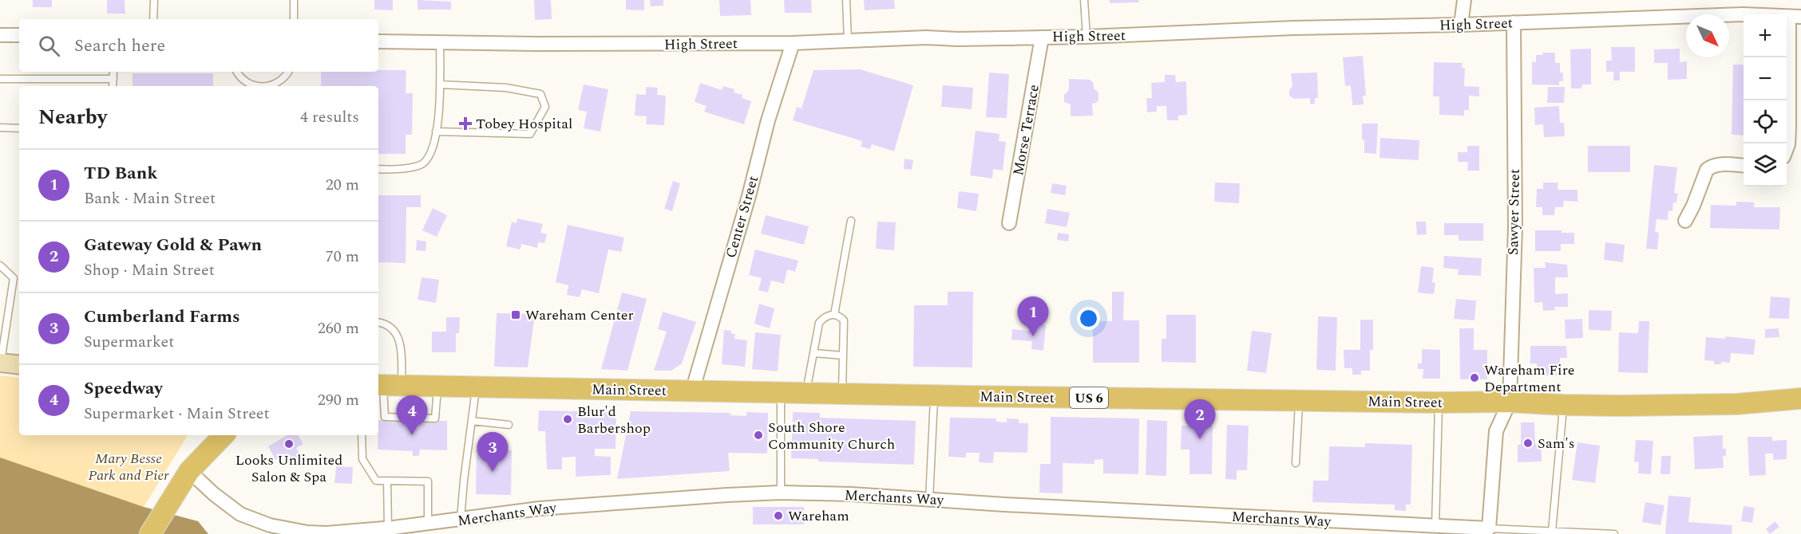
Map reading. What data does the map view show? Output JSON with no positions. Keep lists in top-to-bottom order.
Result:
{
  "streets": {
    "main road": ["Main Street", "US 6"],
    "street": [
      "High Street",
      "Morse Terrace",
      "Sawyer Street",
      "Center Street",
      "Merchants Way"
    ]
  },
  "crossings": [
    ["High Street", "Morse Terrace"],
    ["High Street", "Sawyer Street"],
    ["High Street", "Center Street"],
    ["Sawyer Street", "Main Street"],
    ["Center Street", "Main Street"]
  ],
  "parks": ["Mary Besse Park and Pier"],
  "places": {
    "health": ["Tobey Hospital"],
    "transit": ["Wareham Center"],
    "other": [
      "Wareham Fire Department",
      "Blur'd Barbershop",
      "South Shore Community Church",
      "Sam's",
      "Looks Unlimited Salon & Spa",
      "Wareham"
    ]
  },
  "north": "bottom right",
  "page": {
    "map_buttons": ["+", "−"],
    "search": "Search here",
    "heading": ["Nearby", "4 results"],
    "list": [
      {
        "mark": "1",
        "name": "TD Bank",
        "note": "Bank · Main Street",
        "value": "20 m"
      },
      {
        "mark": "2",
        "name": "Gateway Gold & Pawn",
        "note": "Shop · Main Street",
        "value": "70 m"
      },
      {
        "mark": "3",
        "name": "Cumberland Farms",
        "note": "Supermarket",
        "value": "260 m"
      },
      {
        "mark": "4",
        "name": "Speedway",
        "note": "Supermarket · Main Street",
        "value": "290 m"
      }
    ],
    "pins": [
      "1",
      "4",
      "2",
      "3"
    ]
  }
}
